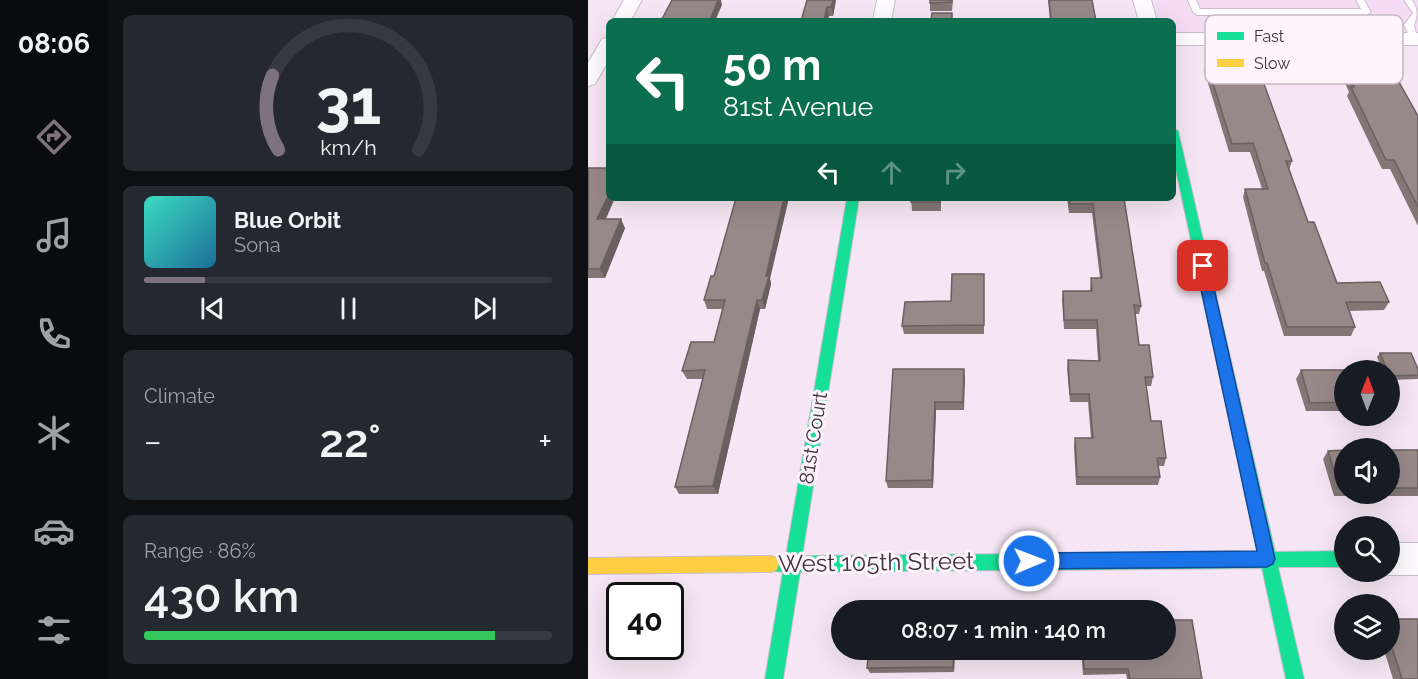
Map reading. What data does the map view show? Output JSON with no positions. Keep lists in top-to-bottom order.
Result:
{
  "streets": {
    "street": ["81st Court", "West 105th Street"]
  },
  "crossings": [
    ["81st Court", "West 105th Street"]
  ],
  "legend": ["Fast", "Slow"],
  "north": "top",
  "page": {
    "tabs": "08:06",
    "turn": ["50 m", "81st Avenue"],
    "song": ["Blue Orbit", "Sona"],
    "tile": [
      "Climate",
      ["Range · 86%", "430 km"]
    ],
    "heat": ["−", "22°", "+"],
    "limit": "40",
    "trip": "08:07 · 1 min · 140 m",
    "gauge": ["31", "km/h"]
  }
}
